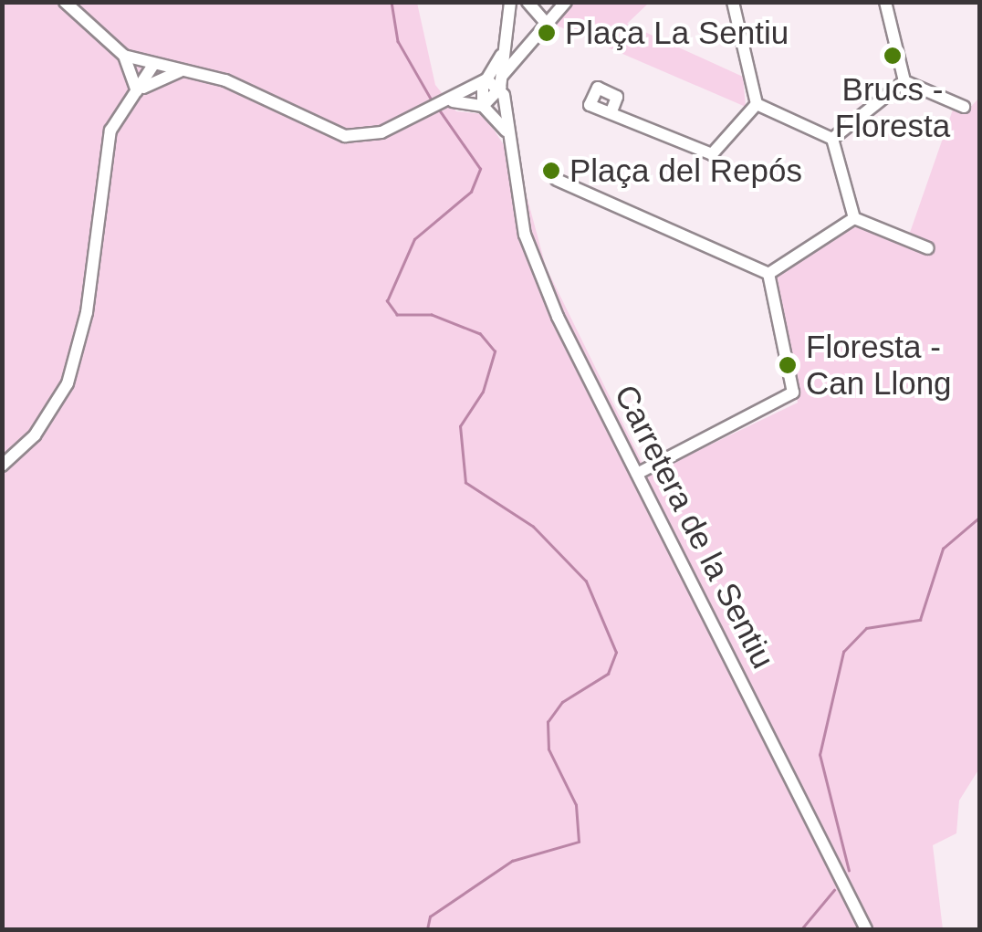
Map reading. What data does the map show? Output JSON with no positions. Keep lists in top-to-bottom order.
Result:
{
  "streets": {
    "street": ["Carretera de la Sentiu"]
  },
  "places": [
    "Plaça La Sentiu",
    "Brucs - Floresta",
    "Plaça del Repós",
    "Floresta - Can Llong"
  ]
}
